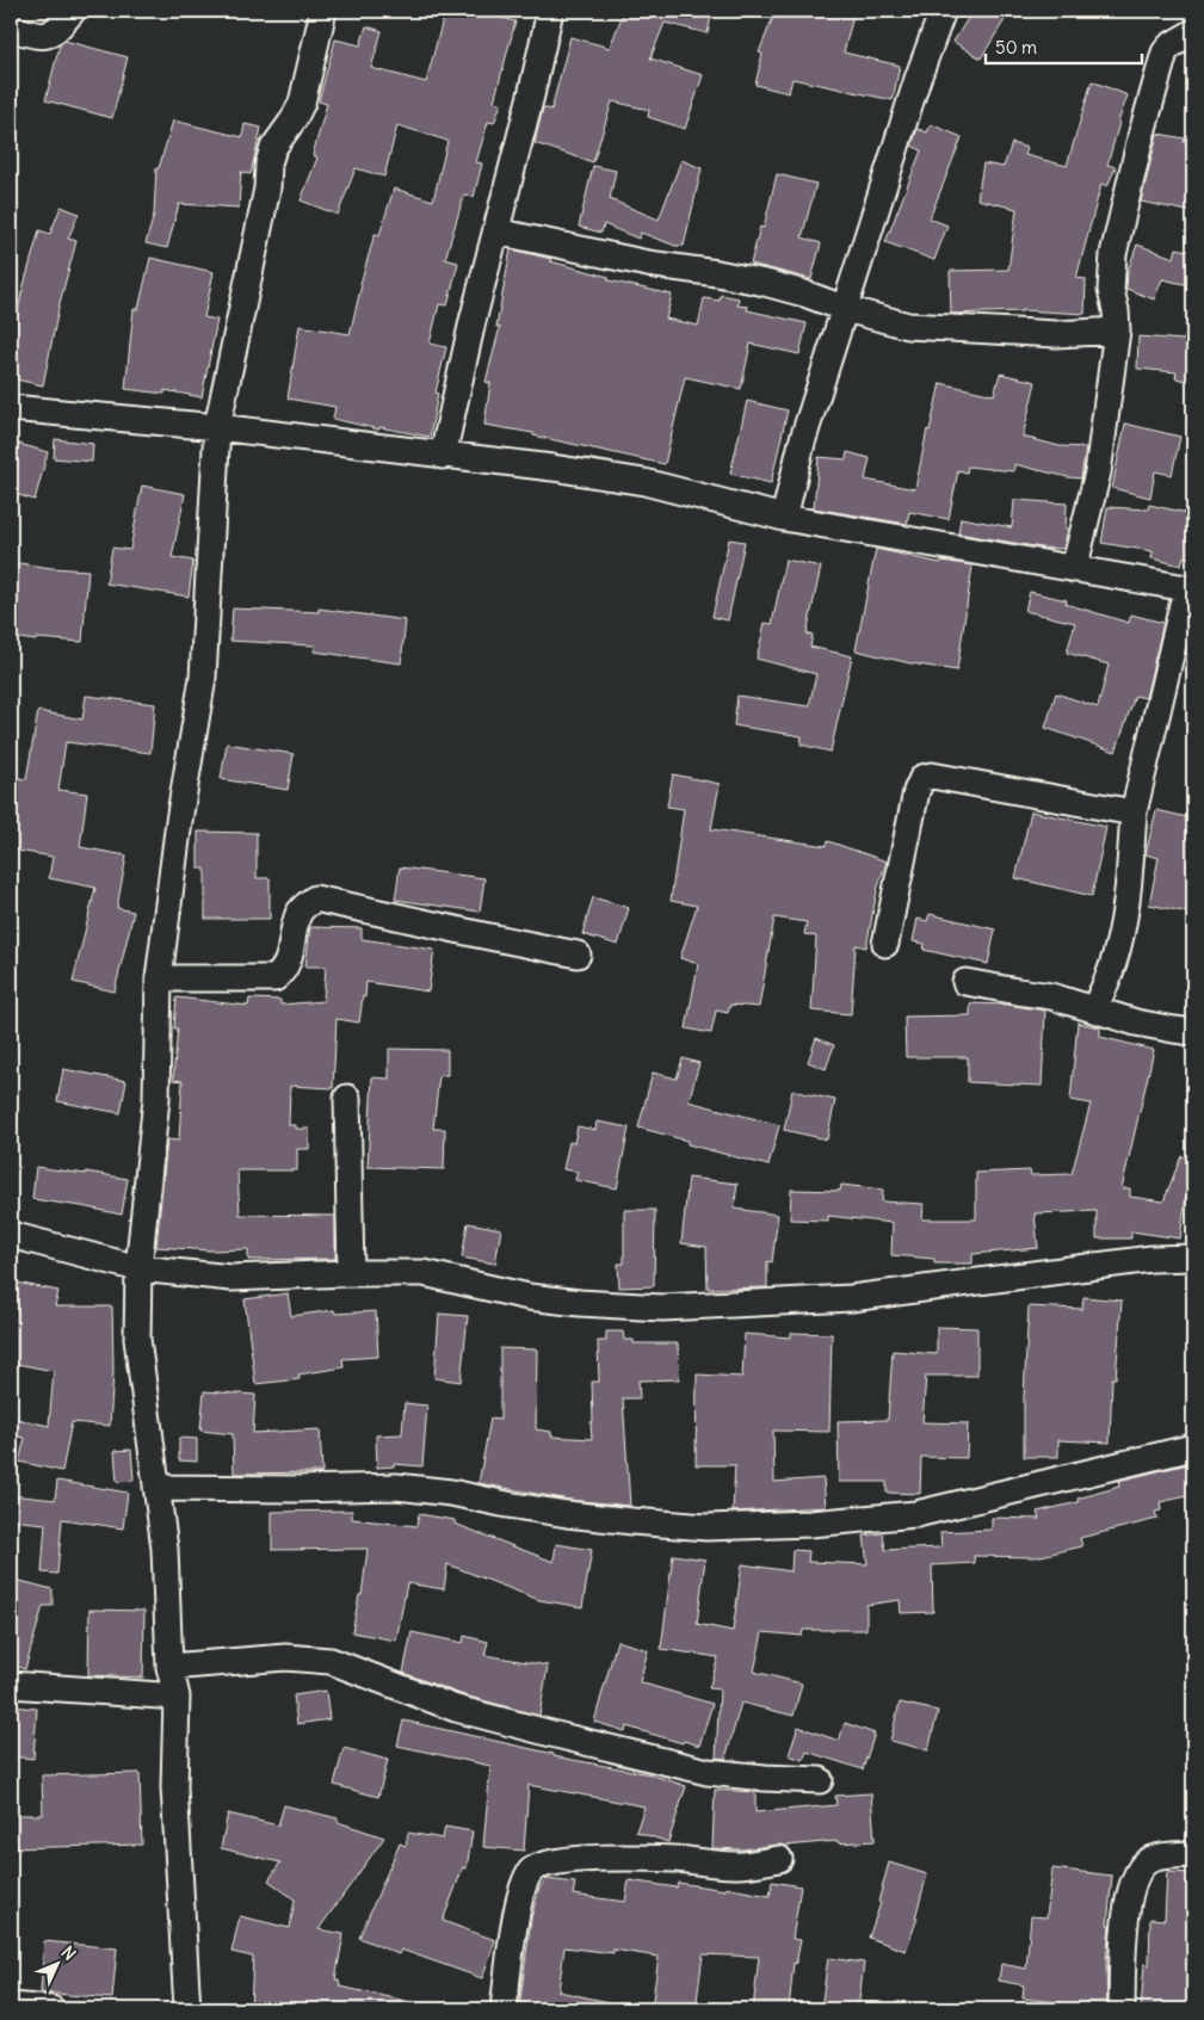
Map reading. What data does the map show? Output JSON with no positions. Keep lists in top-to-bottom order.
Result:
{
  "scale_bar": "50 m",
  "north": "top right"
}
